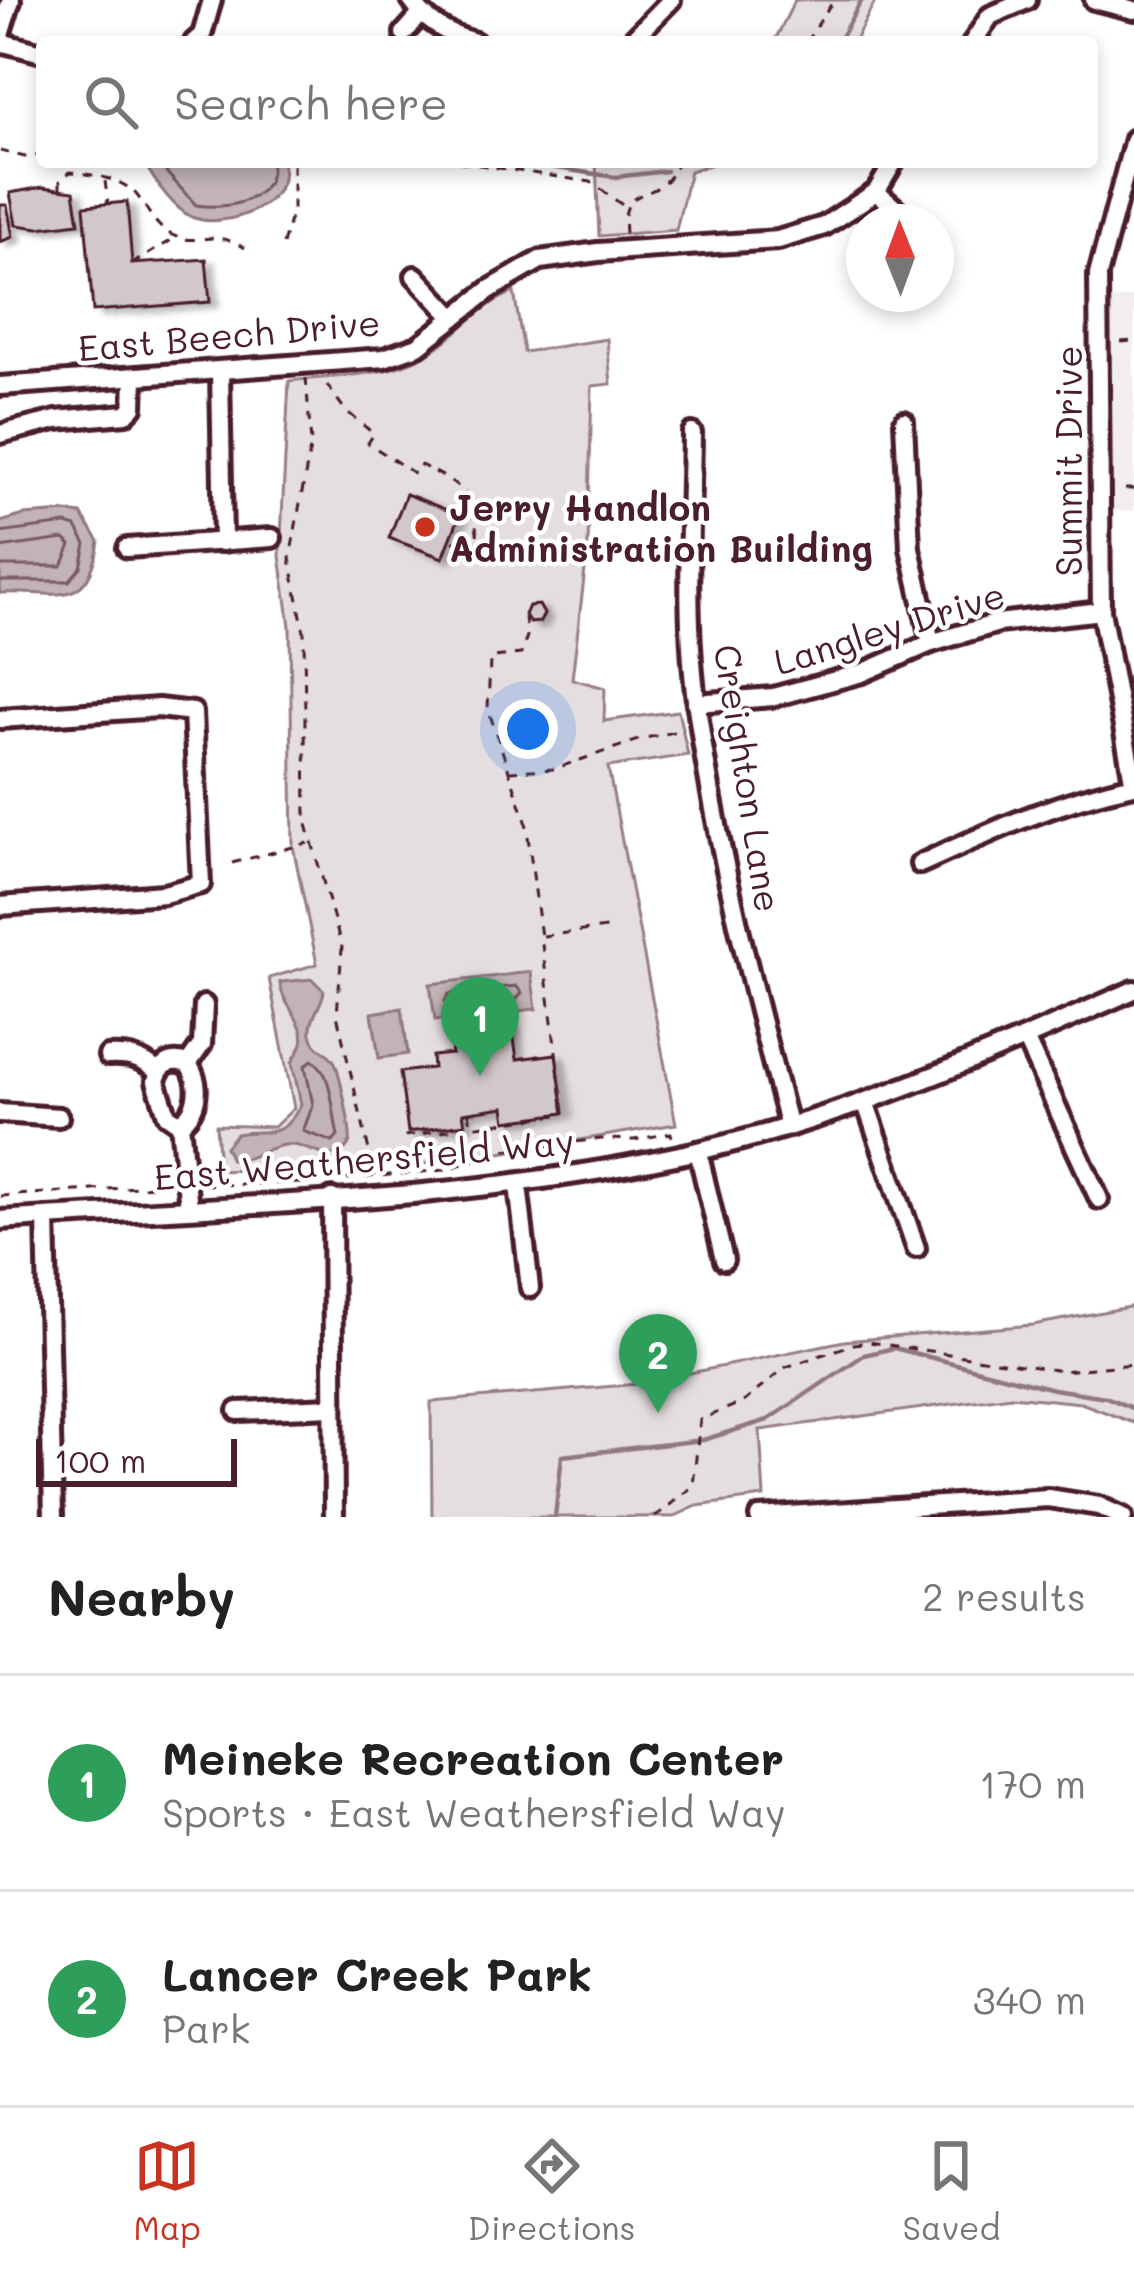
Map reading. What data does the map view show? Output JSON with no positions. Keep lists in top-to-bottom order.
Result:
{
  "streets": {
    "street": [
      "East Beech Drive",
      "Summit Drive",
      "Langley Drive",
      "Creighton Lane",
      "East Weathersfield Way"
    ]
  },
  "crossings": [
    ["Summit Drive", "Langley Drive"],
    ["Langley Drive", "Creighton Lane"],
    ["Creighton Lane", "East Weathersfield Way"]
  ],
  "places": ["Jerry Handlon Administration Building"],
  "scale_bar": "100 m",
  "north": "top",
  "page": {
    "search": "Search here",
    "pins": ["1", "2"],
    "scale": "100 m",
    "heading": ["Nearby", "2 results"],
    "list": [
      {
        "mark": "1",
        "name": "Meineke Recreation Center",
        "note": "Sports · East Weathersfield Way",
        "value": "170 m"
      },
      {
        "mark": "2",
        "name": "Lancer Creek Park",
        "note": "Park",
        "value": "340 m"
      }
    ],
    "nav": ["Map", "Directions", "Saved"]
  }
}
